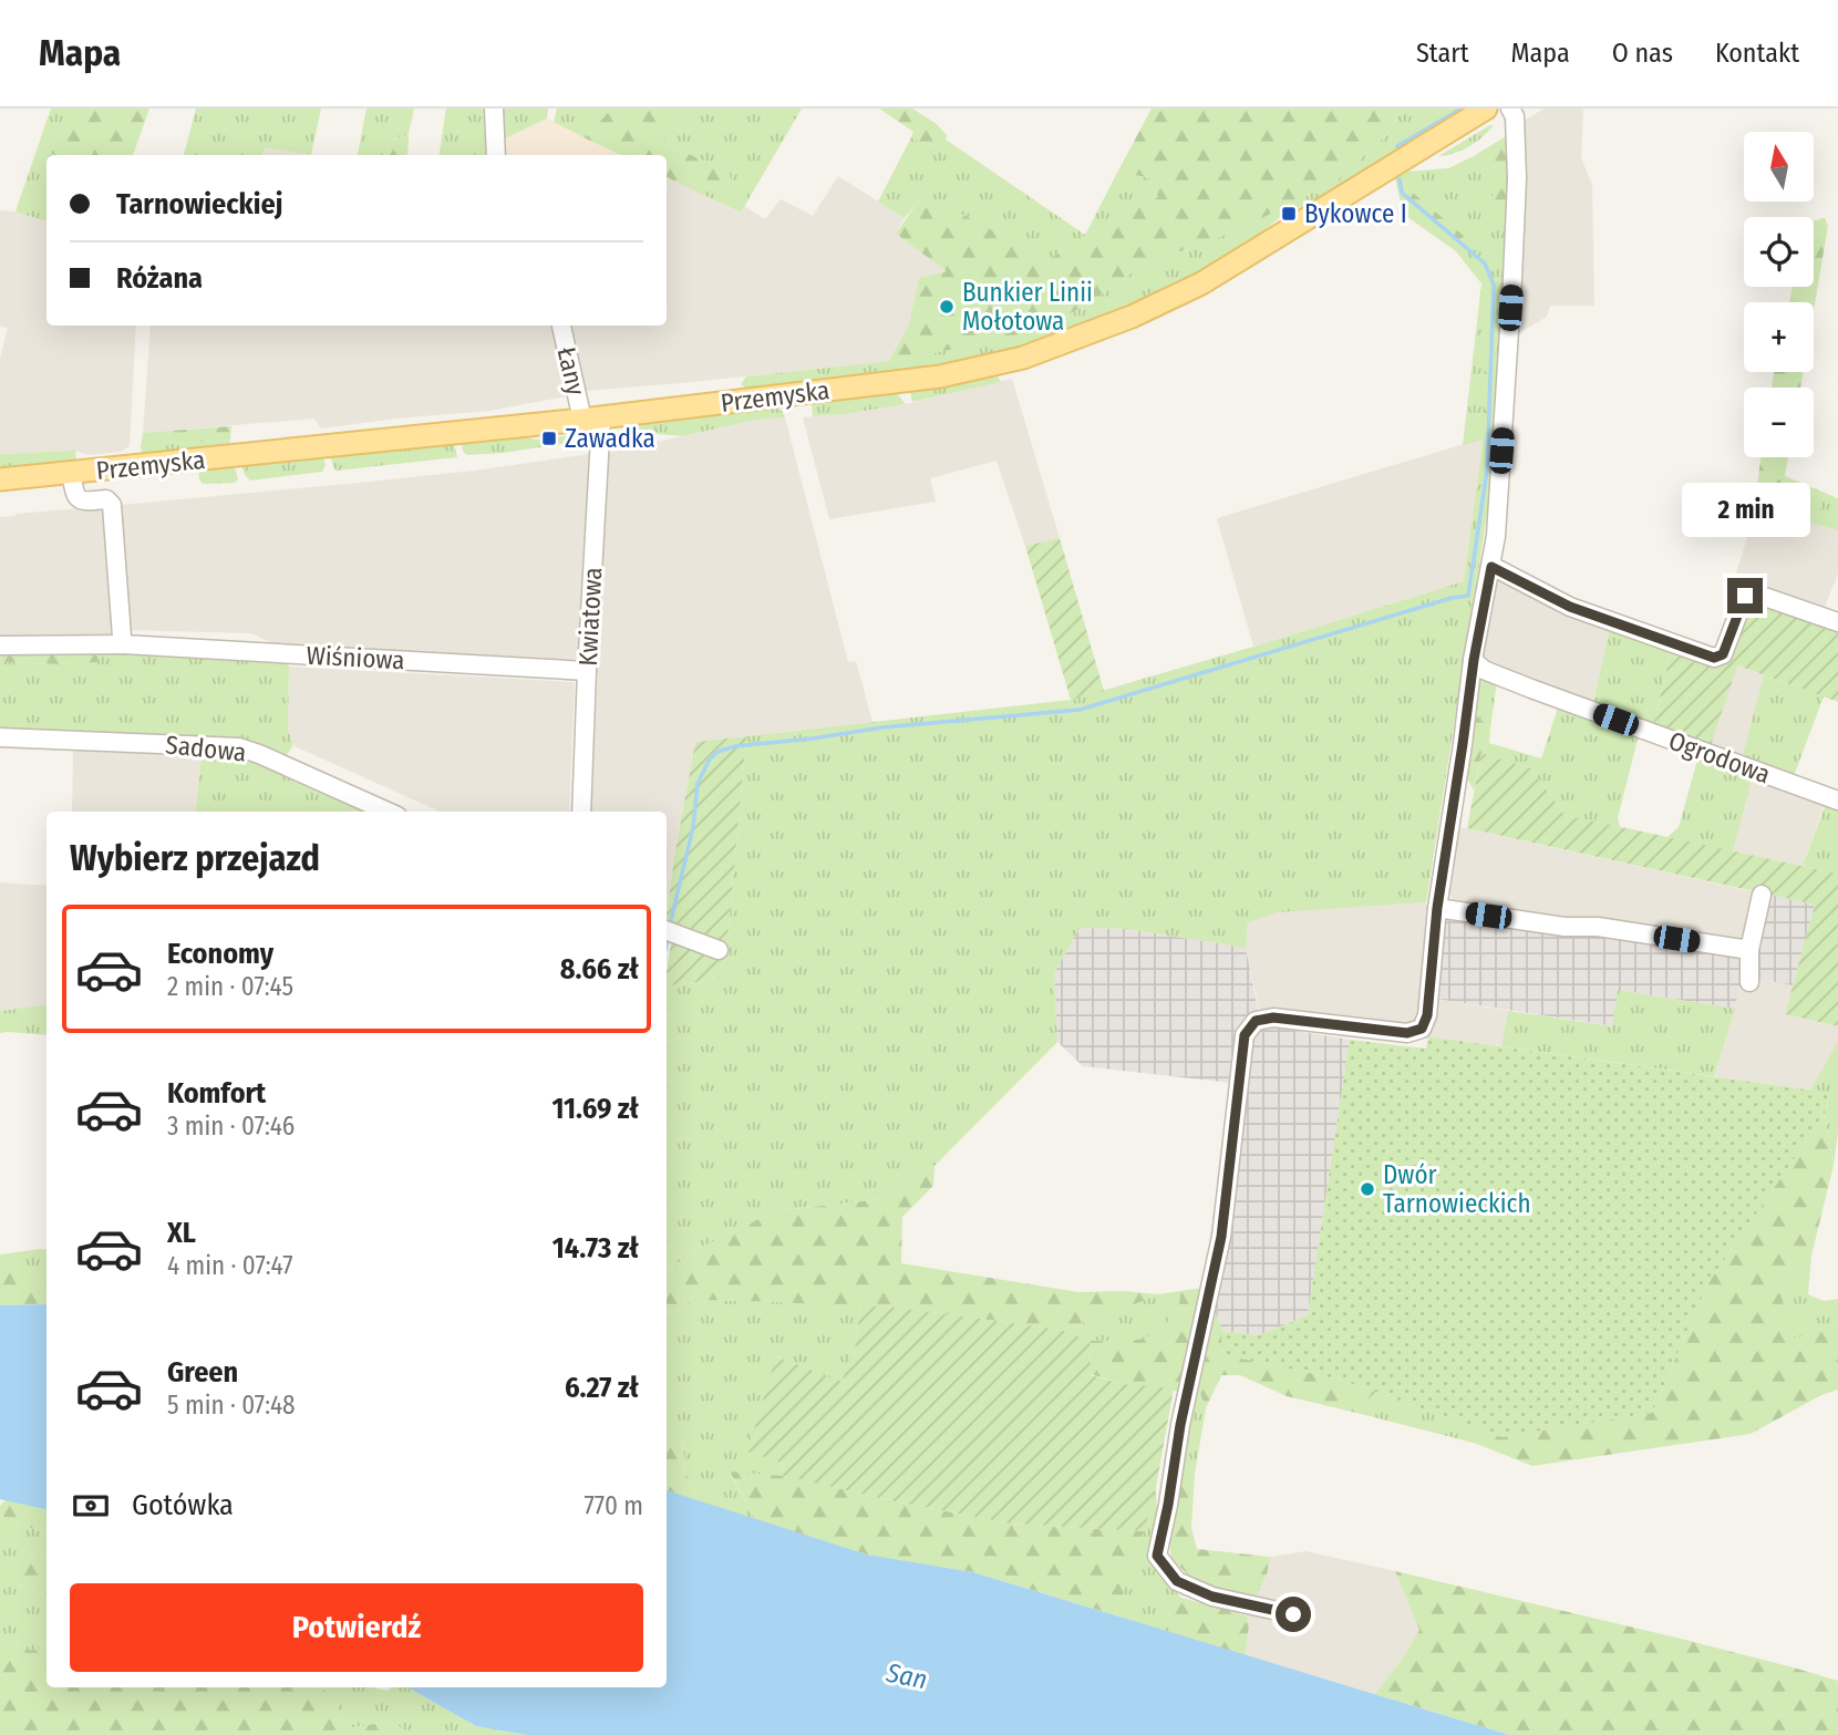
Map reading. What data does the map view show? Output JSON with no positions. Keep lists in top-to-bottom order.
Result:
{
  "streets": {
    "main road": ["Przemyska"],
    "street": [
      "Łany",
      "Kwiatowa",
      "Wiśniowa",
      "Sadowa",
      "Ogrodowa"
    ]
  },
  "crossings": [
    ["Łany", "Przemyska"],
    ["Łany", "Kwiatowa"],
    ["Przemyska", "Kwiatowa"],
    ["Kwiatowa", "Wiśniowa"]
  ],
  "water": ["San"],
  "places": {
    "transit": ["Bykowce I", "Zawadka"],
    "other": ["Bunkier Linii Mołotowa", "Dwór Tarnowieckich"]
  },
  "north": "top",
  "page": {
    "header": "Mapa",
    "nav": [
      "Start",
      "Mapa",
      "O nas",
      "Kontakt"
    ],
    "map_buttons": ["+", "−"],
    "banner": ["Tarnowieckiej", "Różana"],
    "bubble": "2 min",
    "heading": "Wybierz przejazd",
    "list": [
      {
        "name": "Economy",
        "note": "2 min · 07:45",
        "value": "8.66 zł"
      },
      {
        "name": "Komfort",
        "note": "3 min · 07:46",
        "value": "11.69 zł"
      },
      {
        "name": "XL",
        "note": "4 min · 07:47",
        "value": "14.73 zł"
      },
      {
        "name": "Green",
        "note": "5 min · 07:48",
        "value": "6.27 zł"
      }
    ],
    "pay": ["Gotówka", "770 m"],
    "buttons": "Potwierdź"
  }
}
